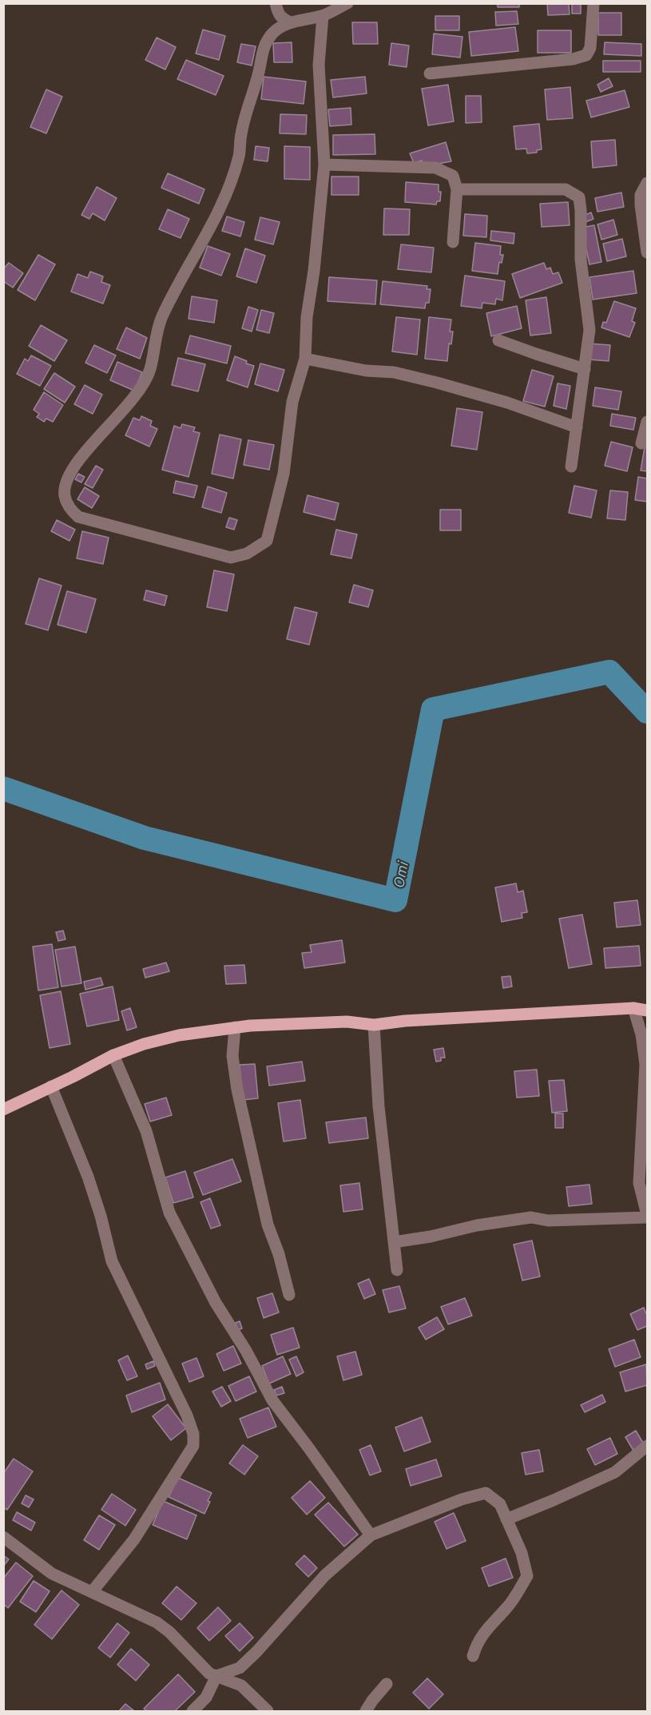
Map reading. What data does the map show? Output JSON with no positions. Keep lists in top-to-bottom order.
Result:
{
  "water": ["Omi"]
}
